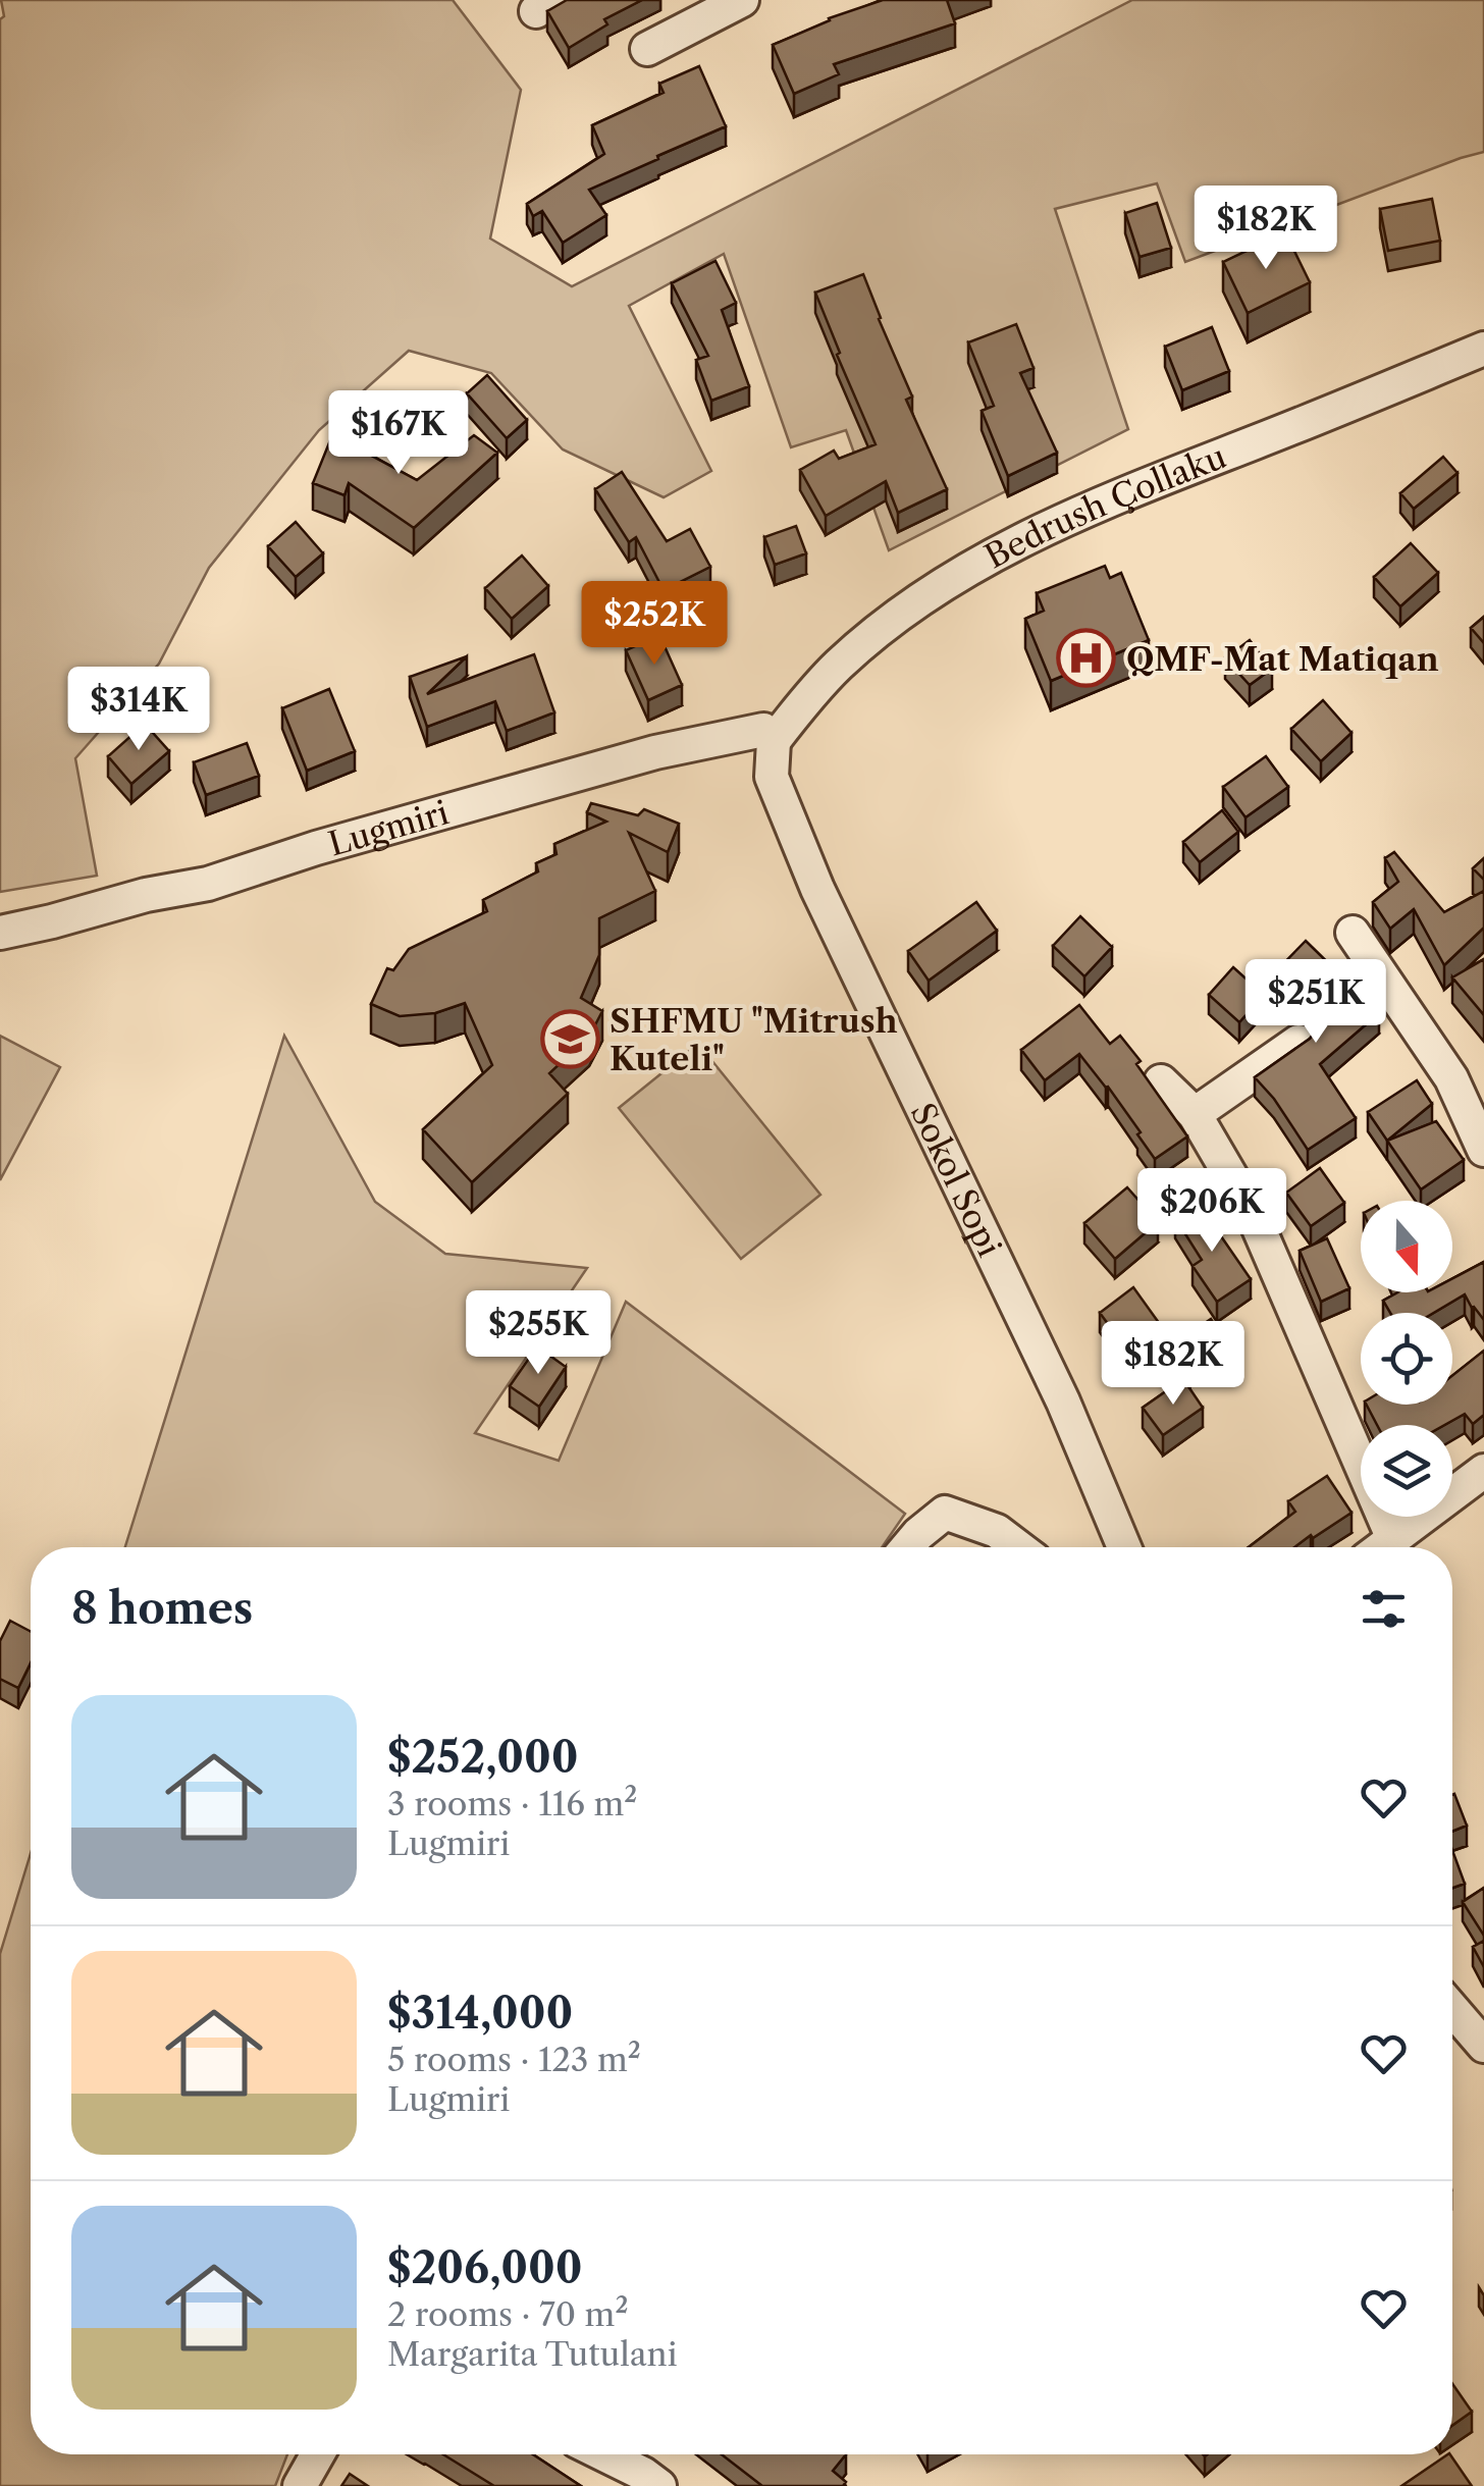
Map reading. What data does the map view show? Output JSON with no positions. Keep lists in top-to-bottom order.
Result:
{
  "streets": {
    "street": ["Bedrush Çollaku", "Lugmiri", "Sokol Sopi"]
  },
  "crossings": [
    ["Bedrush Çollaku", "Lugmiri"],
    ["Bedrush Çollaku", "Sokol Sopi"],
    ["Lugmiri", "Sokol Sopi"]
  ],
  "places": {
    "hospital": ["QMF-Mat Matiqan"],
    "school or university": ["SHFMU \"Mitrush Kuteli\""]
  },
  "north": "bottom",
  "page": {
    "price": [
      "$182K",
      "$167K",
      "$252K",
      "$314K",
      "$251K",
      "$206K",
      "$255K",
      "$182K"
    ],
    "heading": "8 homes",
    "list": [
      {
        "name": "$252,000",
        "note": "3 rooms · 116 m² · Lugmiri"
      },
      {
        "name": "$314,000",
        "note": "5 rooms · 123 m² · Lugmiri"
      },
      {
        "name": "$206,000",
        "note": "2 rooms · 70 m² · Margarita Tutulani"
      }
    ]
  }
}
